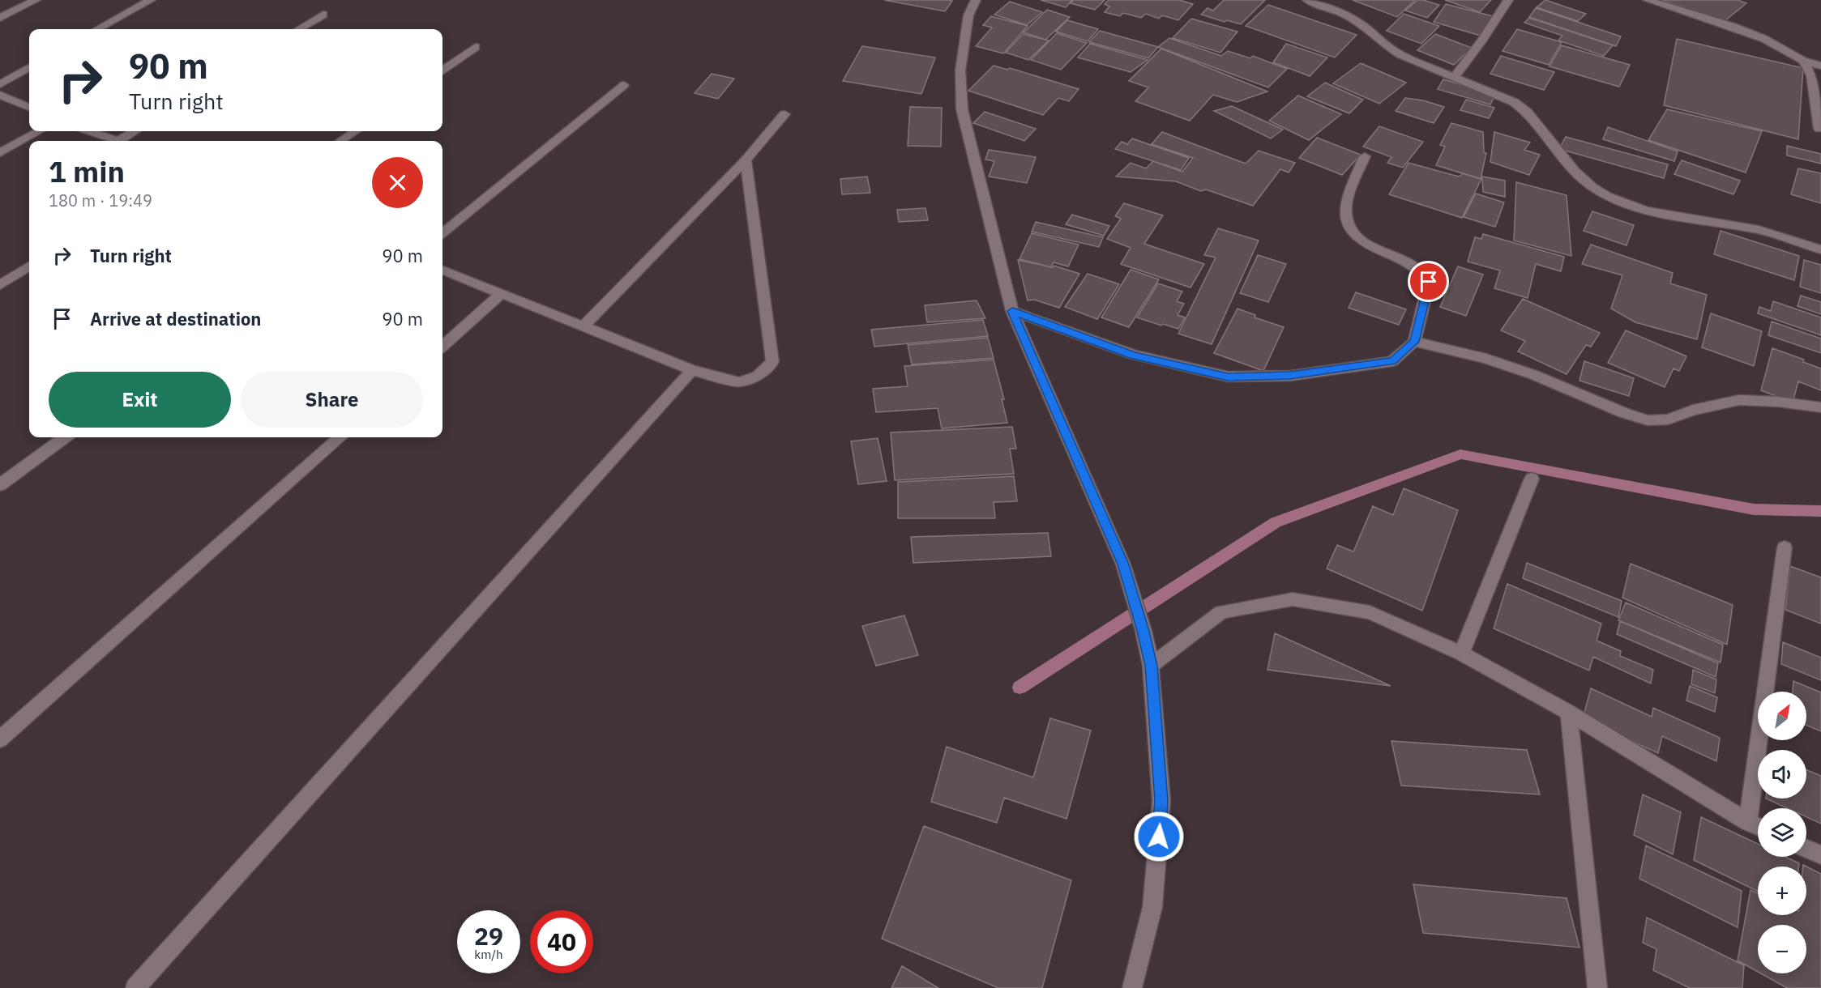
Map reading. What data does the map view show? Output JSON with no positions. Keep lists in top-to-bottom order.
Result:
{
  "north": "top right",
  "page": {
    "turn": ["90 m", "Turn right"],
    "heading": ["1 min", "180 m · 19:49"],
    "list": [
      {
        "name": "Turn right",
        "value": "90 m"
      },
      {
        "name": "Arrive at destination",
        "value": "90 m"
      }
    ],
    "buttons": ["Exit", "Share"],
    "map_buttons": ["+", "−"],
    "speed": "29 km/h",
    "limit": "40"
  }
}
